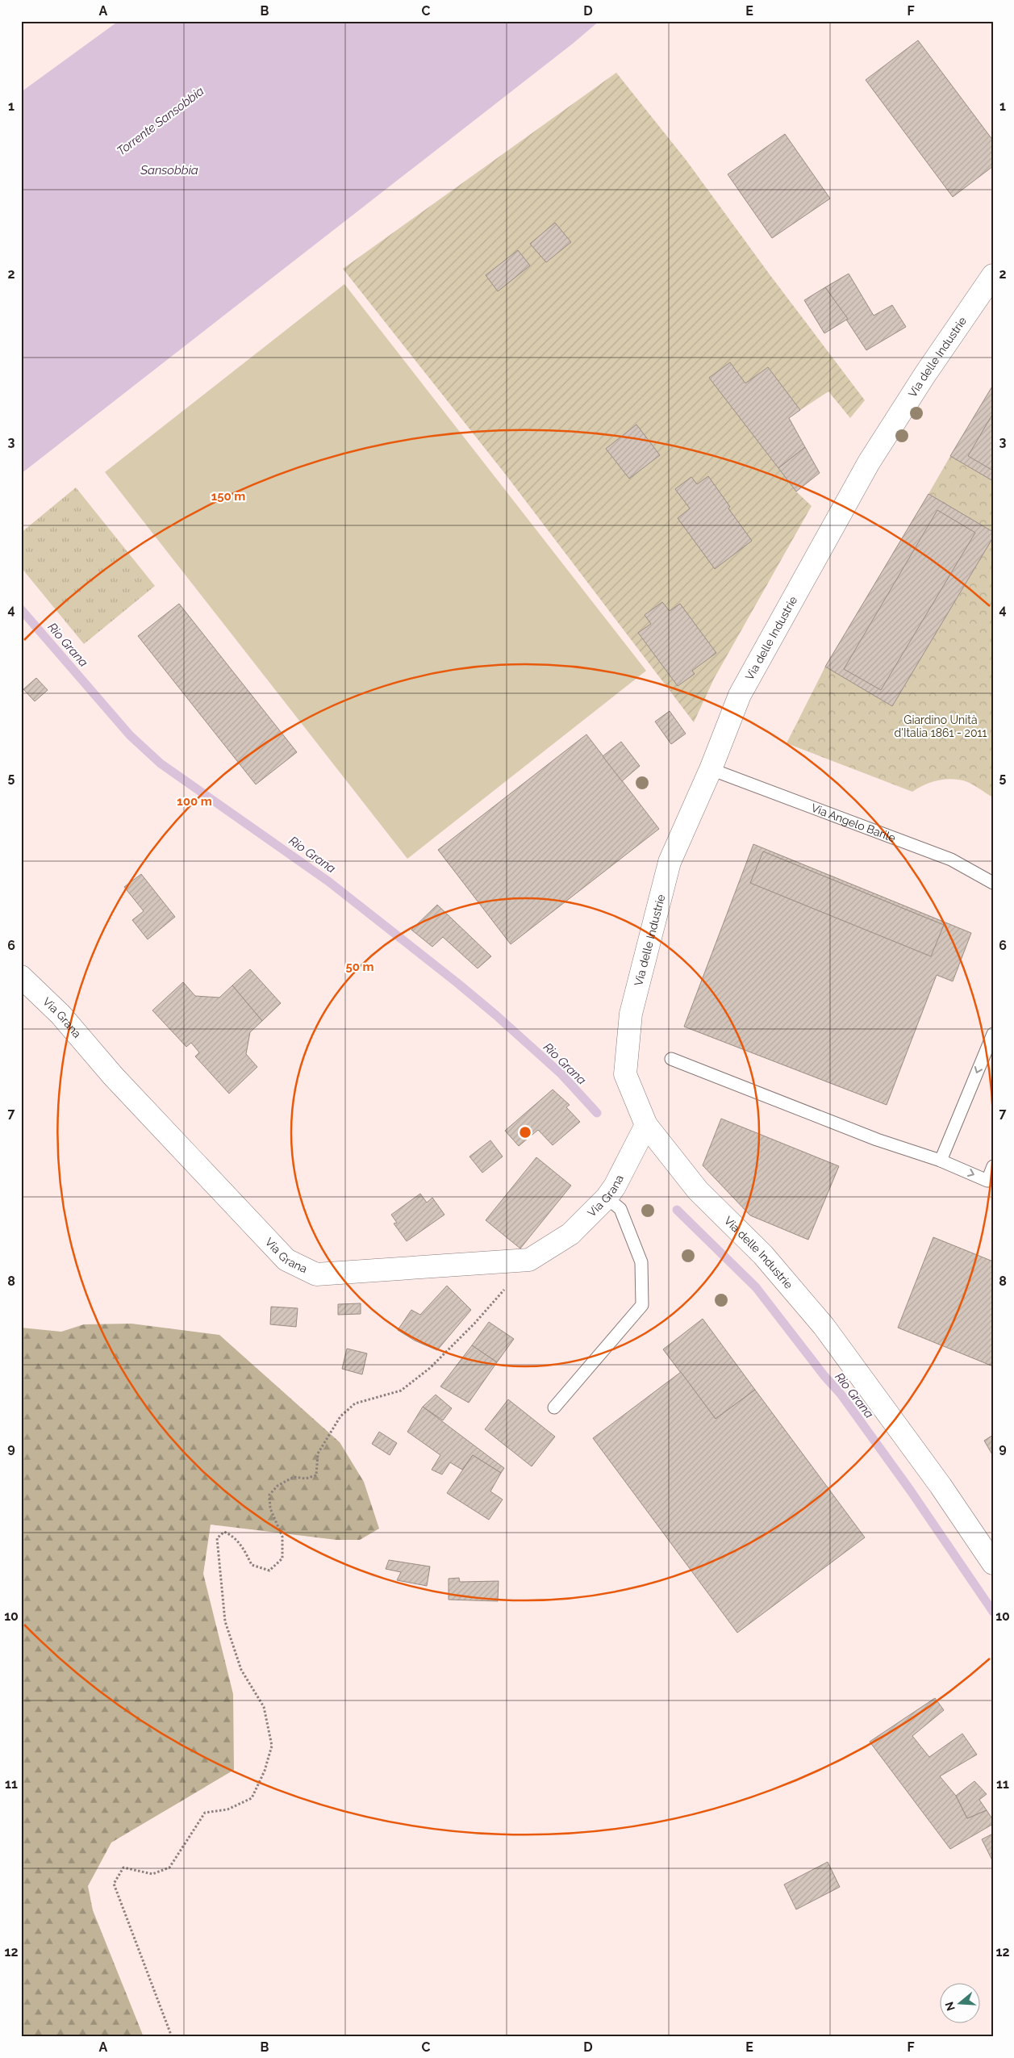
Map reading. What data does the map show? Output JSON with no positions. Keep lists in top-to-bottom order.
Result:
{
  "streets": {
    "street": ["Via delle Industrie", "Via Grana"],
    "lane": ["Via Angelo Barile"]
  },
  "crossings": [
    ["Via delle Industrie", "Via Angelo Barile"],
    ["Via delle Industrie", "Via Grana"]
  ],
  "water": ["Torrente Sansobbia", "Sansobbia", "Rio Grana"],
  "parks": ["Giardino Unità d'Italia 1861 - 2011"],
  "north": "left",
  "grid": {
    "columns": [
      "A",
      "B",
      "C",
      "D",
      "E",
      "F"
    ],
    "rows": [
      "1",
      "2",
      "3",
      "4",
      "5",
      "6",
      "7",
      "8",
      "9",
      "10",
      "11",
      "12"
    ]
  },
  "rings": ["150 m", "100 m", "50 m"]
}
